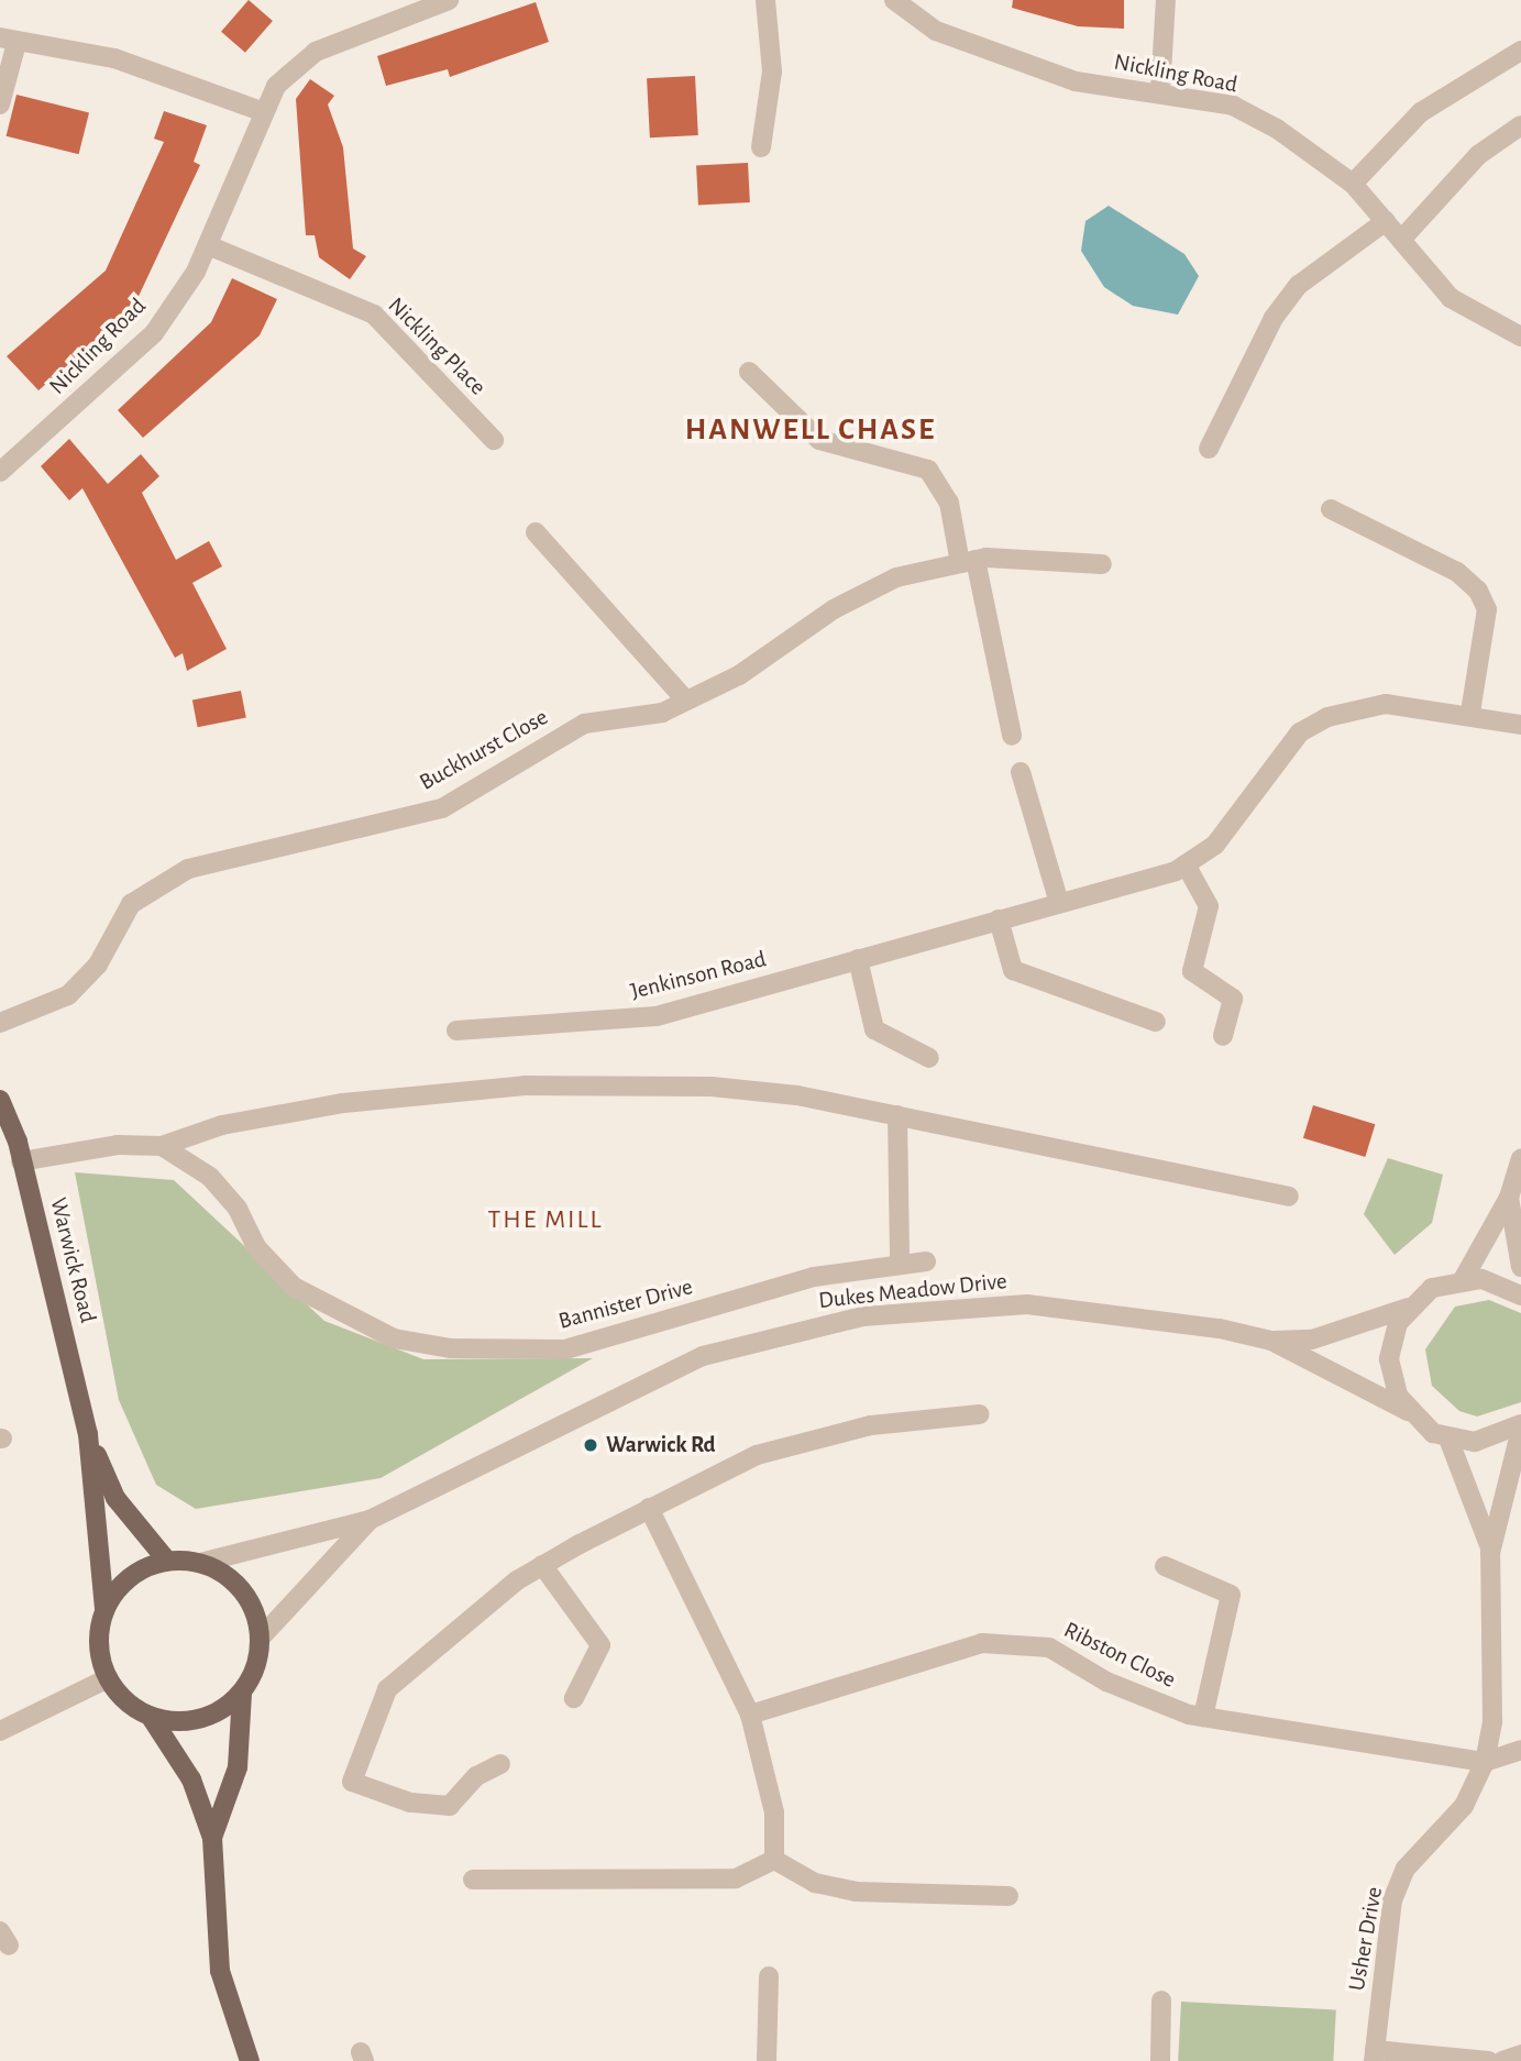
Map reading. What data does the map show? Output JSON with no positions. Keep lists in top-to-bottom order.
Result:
{
  "streets": {
    "main road": ["Warwick Road"],
    "street": [
      "Nickling Road",
      "Nickling Place",
      "Buckhurst Close",
      "Jenkinson Road",
      "Dukes Meadow Drive",
      "Bannister Drive",
      "Ribston Close",
      "Usher Drive"
    ]
  },
  "crossings": [
    ["Nickling Road", "Nickling Place"],
    ["Warwick Road", "Dukes Meadow Drive"],
    ["Dukes Meadow Drive", "Usher Drive"],
    ["Ribston Close", "Usher Drive"]
  ],
  "districts": ["HANWELL CHASE", "THE MILL"],
  "places": ["Warwick Rd"]
}
